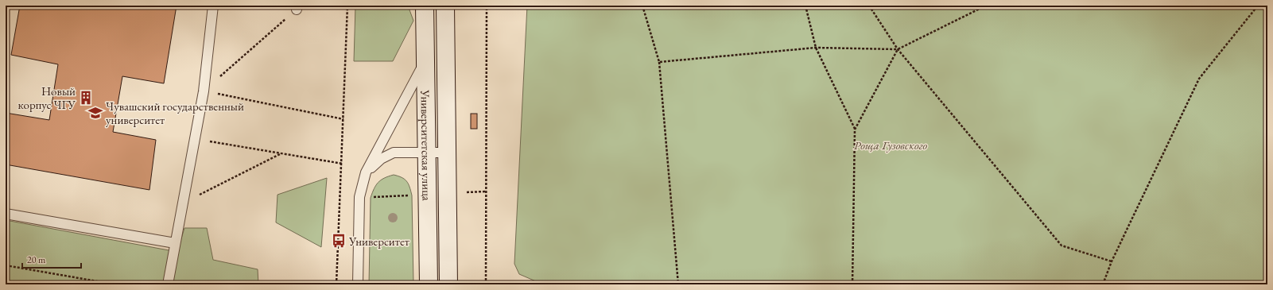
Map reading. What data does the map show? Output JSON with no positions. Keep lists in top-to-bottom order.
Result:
{
  "streets": {
    "main road": ["Университетская улица"]
  },
  "parks": ["Роща Гузовского"],
  "places": {
    "building": ["Новый корпус ЧГУ"],
    "school or university": ["Чувашский государственный университет"],
    "bus stop": ["Университет"]
  },
  "scale_bar": "20 m"
}
